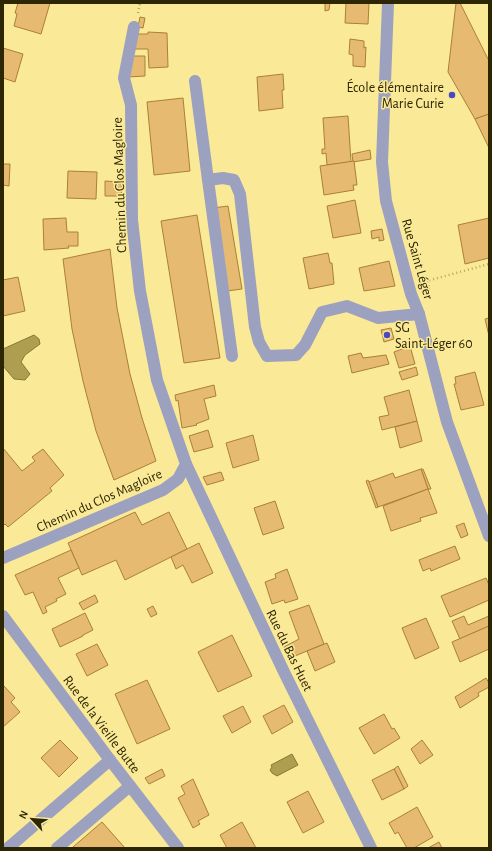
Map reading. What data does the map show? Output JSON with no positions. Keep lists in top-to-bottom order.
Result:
{
  "streets": {
    "street": [
      "Chemin du Clos Magloire",
      "Rue Saint Léger",
      "Rue du Bas Huet",
      "Rue de la Vieille Butte"
    ]
  },
  "crossings": [
    ["Chemin du Clos Magloire", "Rue du Bas Huet"]
  ],
  "places": ["École élémentaire Marie Curie", "SG Saint-Léger 60"],
  "north": "top left"
}
